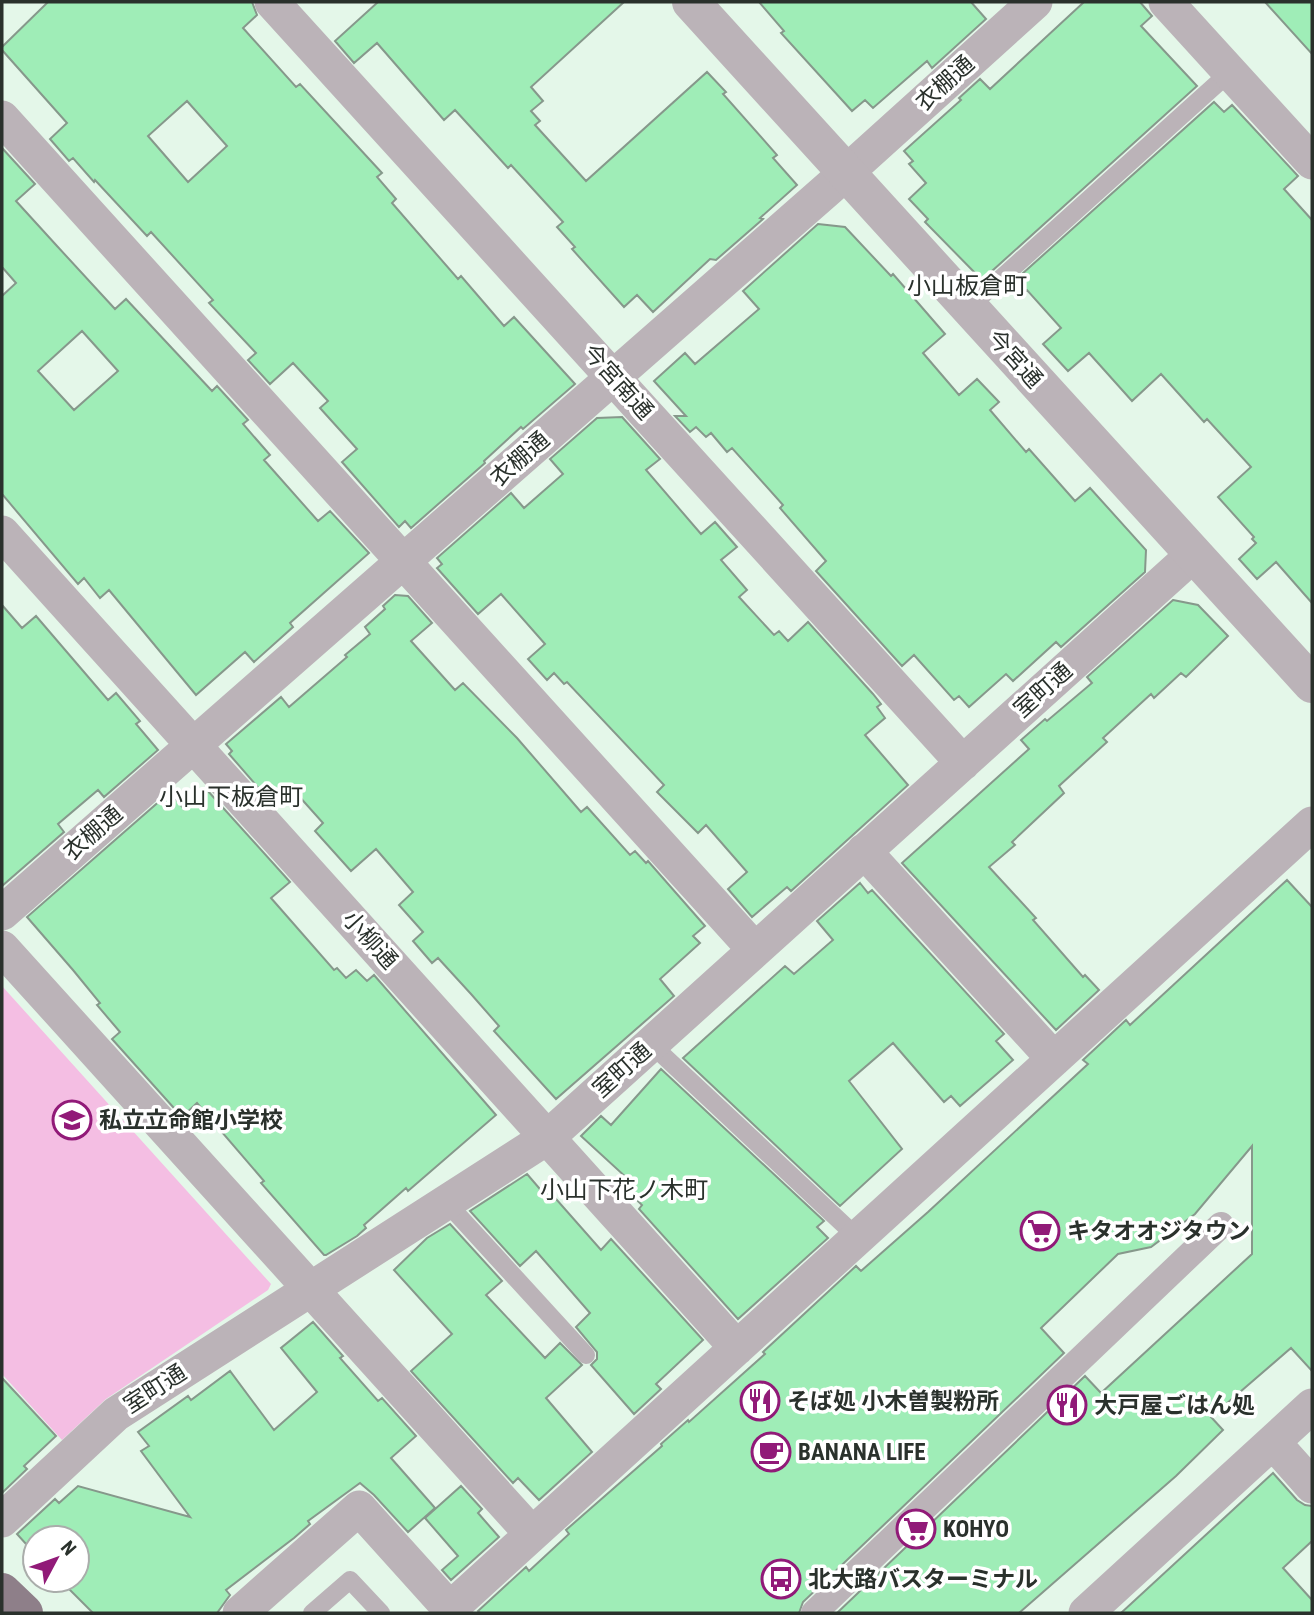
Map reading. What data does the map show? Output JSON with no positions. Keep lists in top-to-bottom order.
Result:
{
  "streets": {
    "street": [
      "衣棚通",
      "今宮通",
      "今宮南通",
      "室町通",
      "小柳通"
    ]
  },
  "crossings": [
    ["衣棚通", "今宮通"],
    ["衣棚通", "今宮南通"],
    ["衣棚通", "小柳通"],
    ["今宮通", "室町通"],
    ["今宮南通", "室町通"],
    ["室町通", "小柳通"]
  ],
  "districts": ["小山板倉町", "小山下板倉町", "小山下花ノ木町"],
  "places": {
    "school or university": ["私立立命館小学校"],
    "supermarket": ["キタオオジタウン", "KOHYO"],
    "restaurant": ["そば処 小木曽製粉所", "大戸屋ごはん処"],
    "cafe": ["BANANA LIFE"],
    "bus stop": ["北大路バスターミナル"]
  },
  "north": "top right"
}
